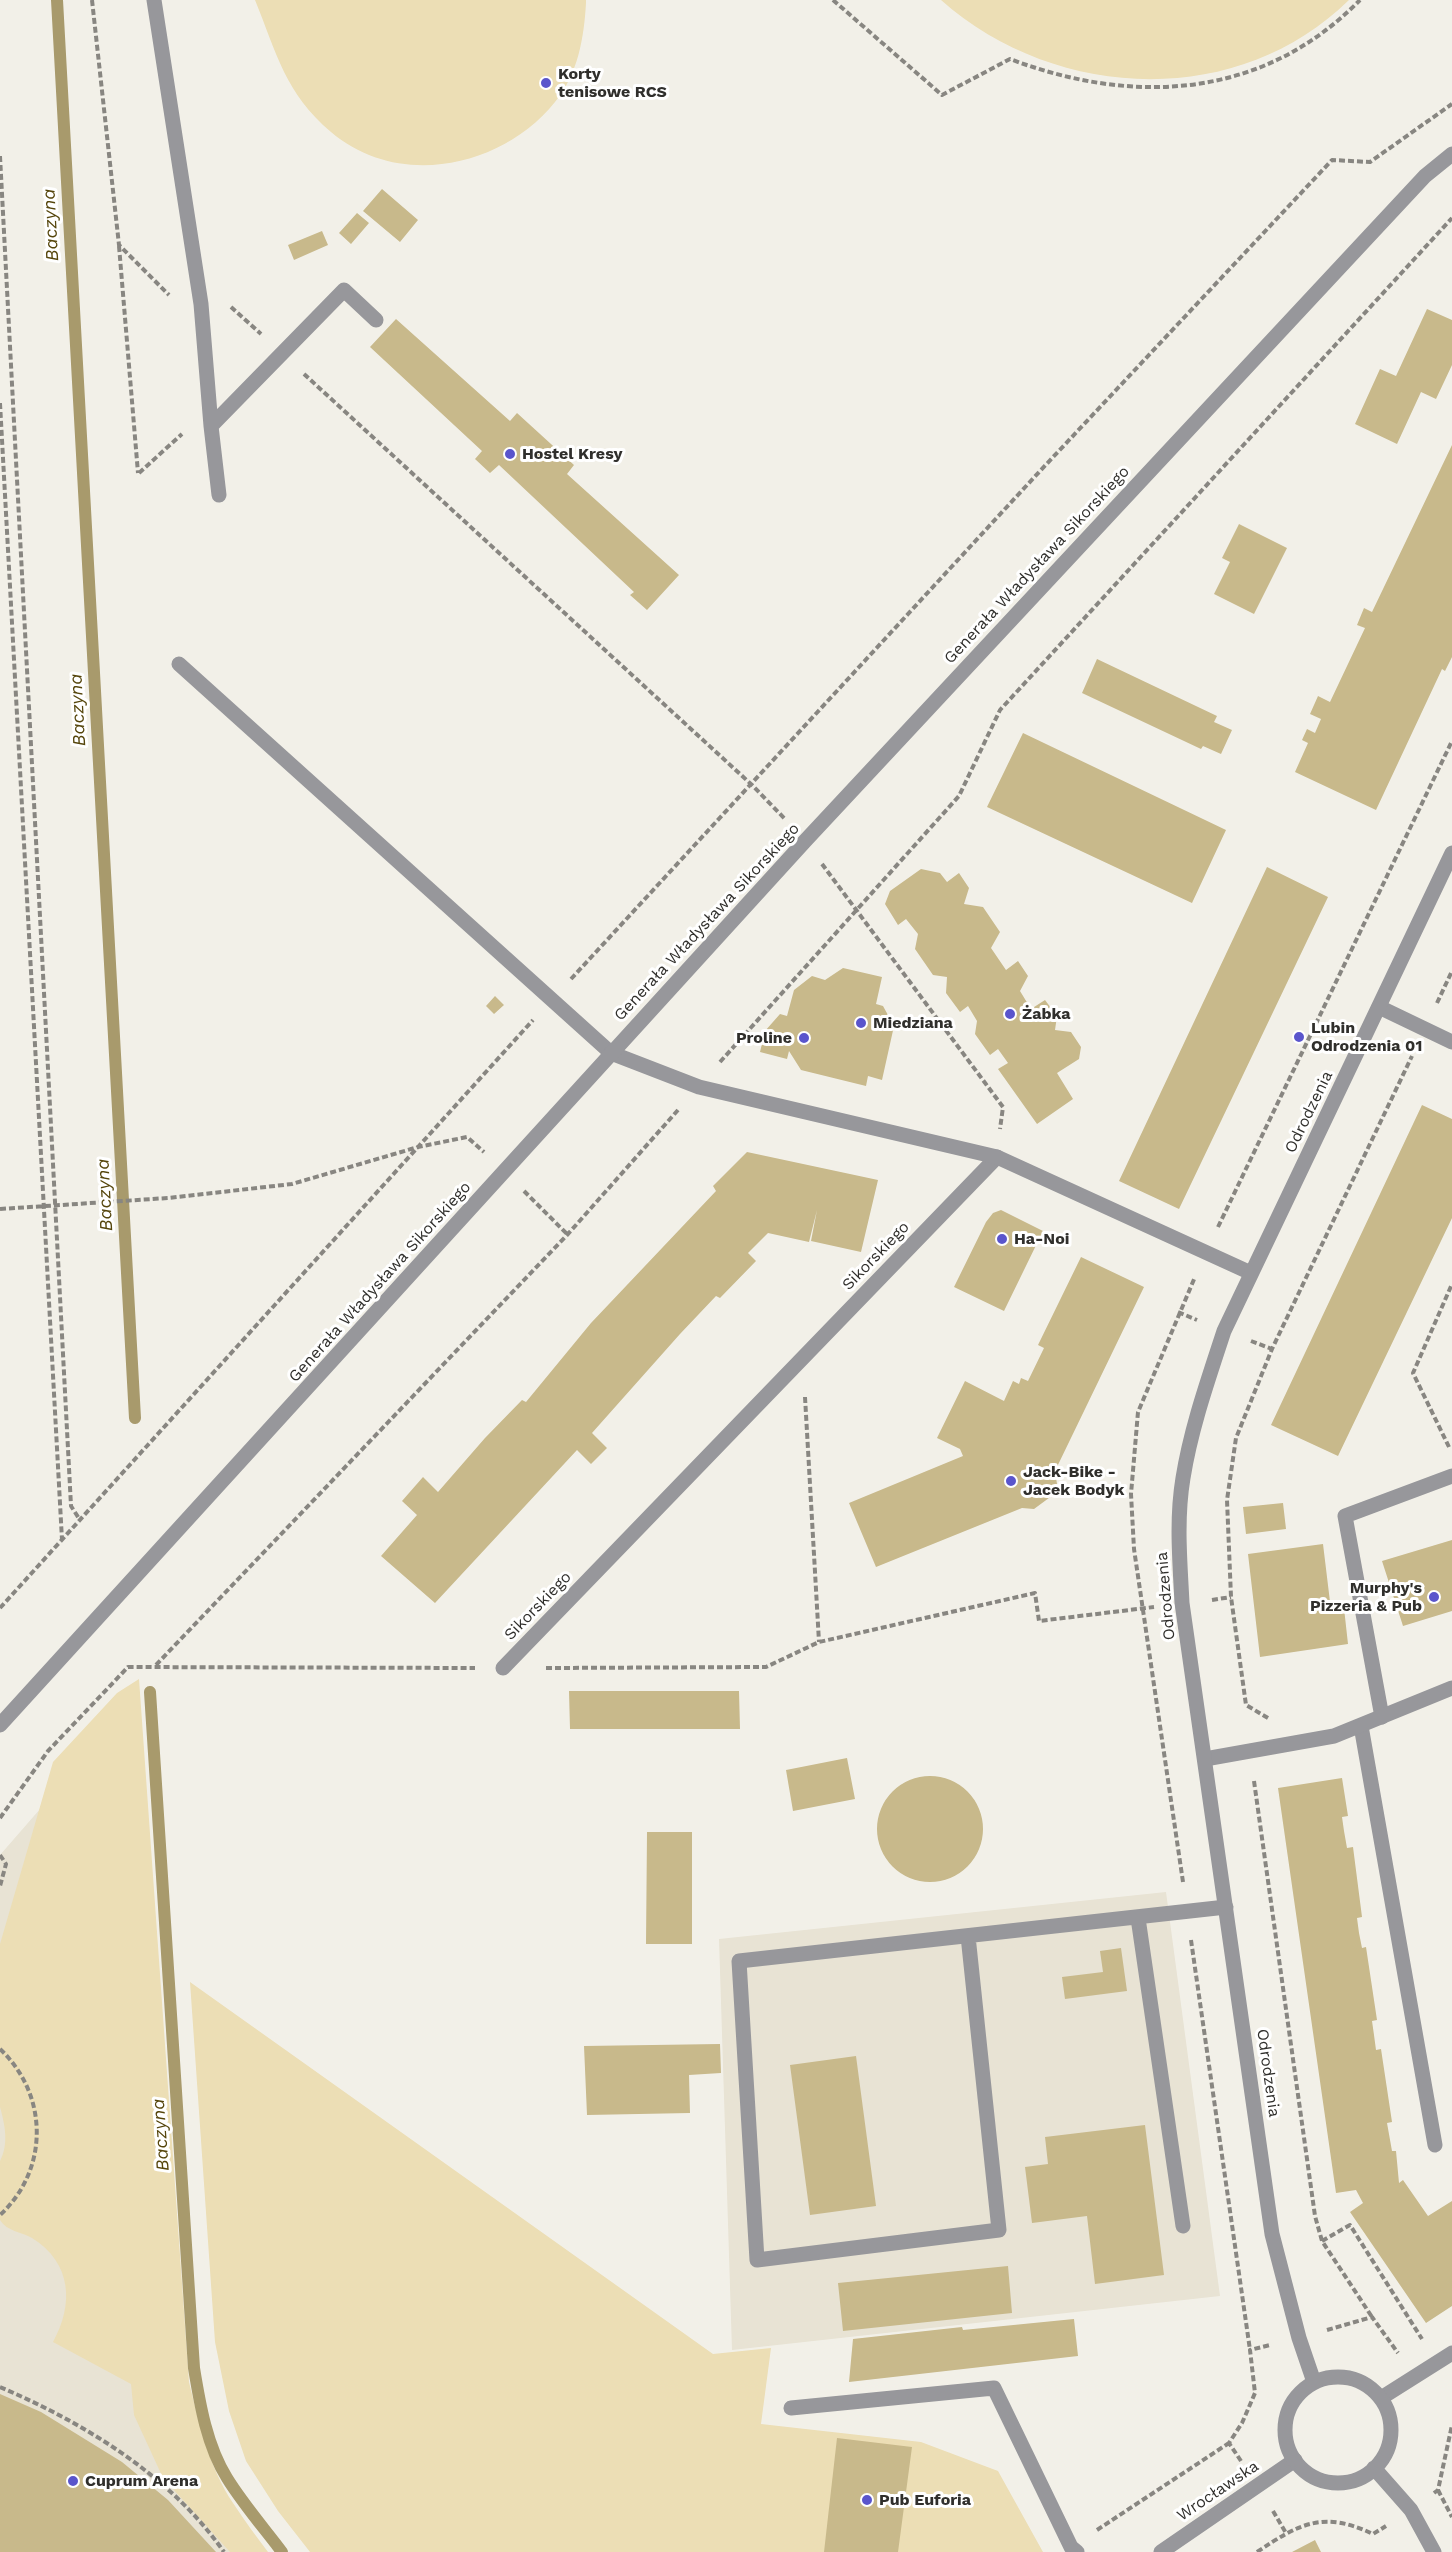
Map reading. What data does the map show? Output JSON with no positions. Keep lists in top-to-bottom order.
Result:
{
  "streets": {
    "street": [
      "Generała Władysława Sikorskiego",
      "Odrodzenia",
      "Sikorskiego",
      "Wrocławska"
    ]
  },
  "crossings": [
    ["Odrodzenia", "Wrocławska"]
  ],
  "water": ["Baczyna"],
  "places": [
    "Korty tenisowe RCS",
    "Hostel Kresy",
    "Żabka",
    "Miedziana",
    "Lubin Odrodzenia 01",
    "Proline",
    "Ha-Noi",
    "Jack-Bike - Jacek Bodyk",
    "Murphy's Pizzeria & Pub",
    "Cuprum Arena",
    "Pub Euforia"
  ]
}
